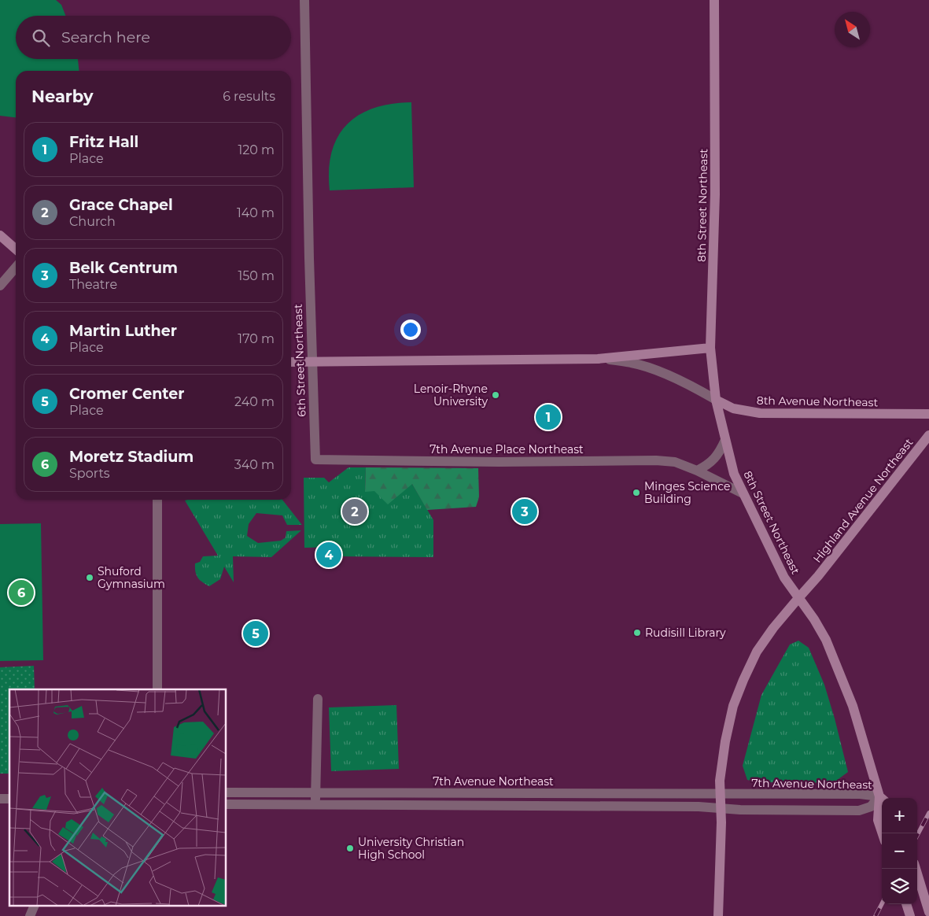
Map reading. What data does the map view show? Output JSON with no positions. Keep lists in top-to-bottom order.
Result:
{
  "streets": {
    "main road": ["8th Street Northeast", "8th Avenue Northeast", "Highland Avenue Northeast"],
    "street": ["6th Street Northeast", "7th Avenue Place Northeast", "7th Avenue Northeast"]
  },
  "crossings": [
    ["8th Street Northeast", "8th Avenue Northeast"],
    ["8th Street Northeast", "7th Avenue Place Northeast"],
    ["8th Street Northeast", "Highland Avenue Northeast"],
    ["6th Street Northeast", "7th Avenue Place Northeast"]
  ],
  "places": [
    "Lenoir-Rhyne University",
    "Minges Science Building",
    "Shuford Gymnasium",
    "Rudisill Library",
    "University Christian High School"
  ],
  "north": "top left",
  "page": {
    "search": "Search here",
    "heading": ["Nearby", "6 results"],
    "list": [
      {
        "mark": "1",
        "name": "Fritz Hall",
        "note": "Place",
        "value": "120 m"
      },
      {
        "mark": "2",
        "name": "Grace Chapel",
        "note": "Church",
        "value": "140 m"
      },
      {
        "mark": "3",
        "name": "Belk Centrum",
        "note": "Theatre",
        "value": "150 m"
      },
      {
        "mark": "4",
        "name": "Martin Luther",
        "note": "Place",
        "value": "170 m"
      },
      {
        "mark": "5",
        "name": "Cromer Center",
        "note": "Place",
        "value": "240 m"
      },
      {
        "mark": "6",
        "name": "Moretz Stadium",
        "note": "Sports",
        "value": "340 m"
      }
    ],
    "pins": [
      "1",
      "2",
      "3",
      "4",
      "6",
      "5"
    ],
    "map_buttons": ["+", "−"]
  }
}
